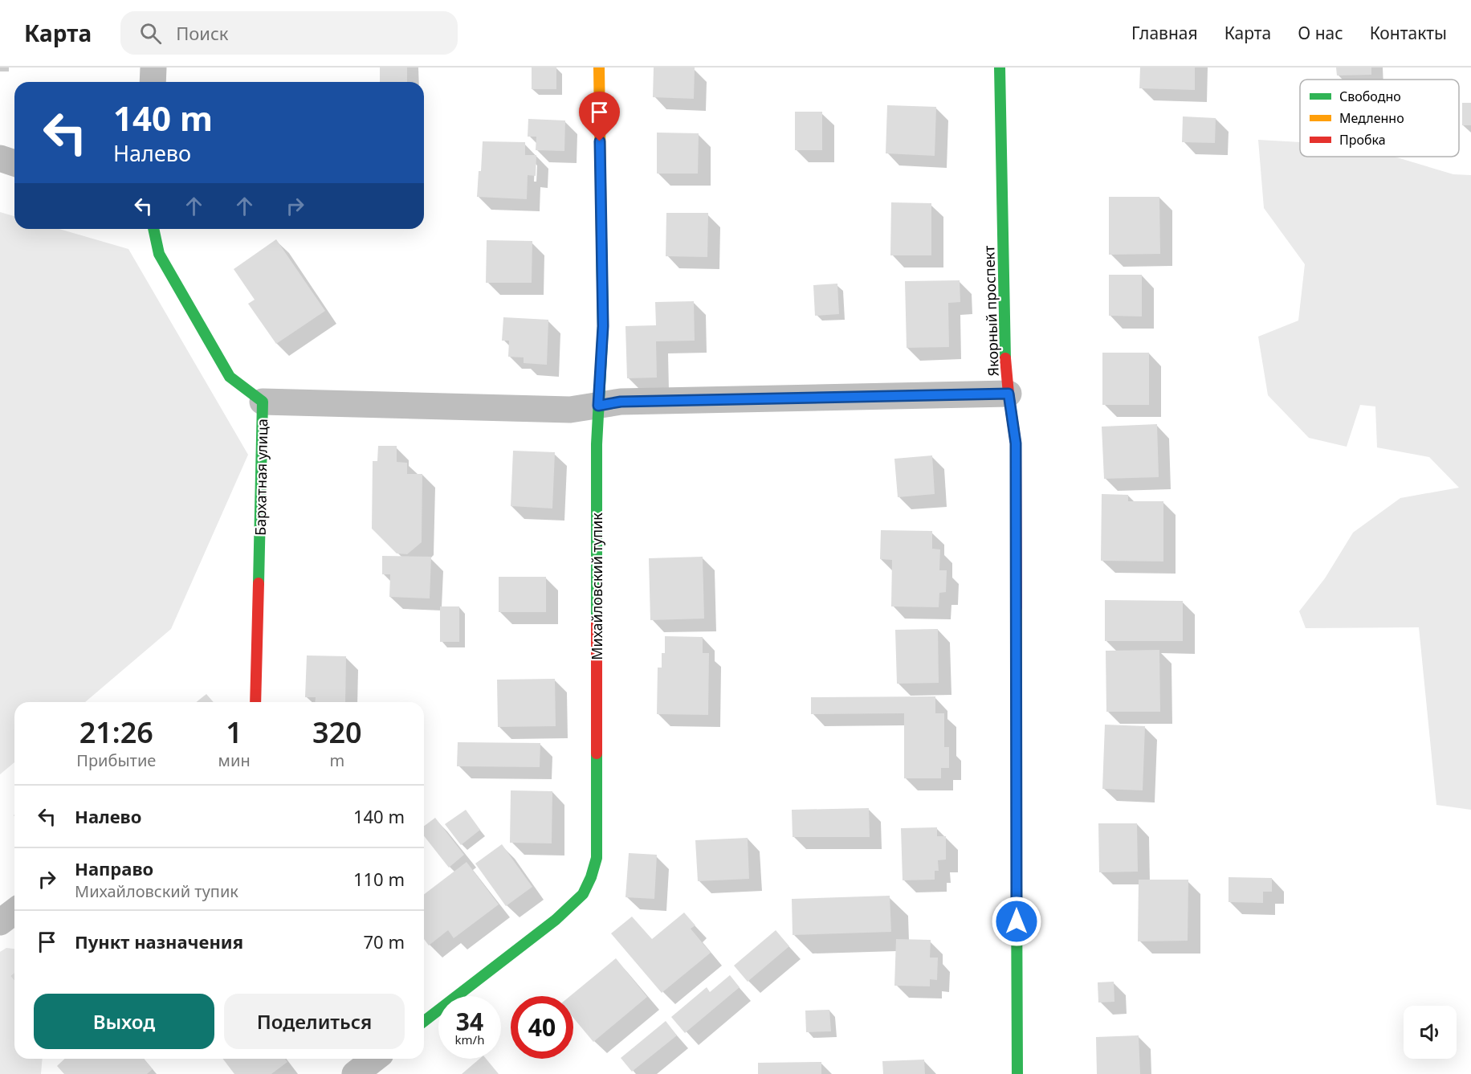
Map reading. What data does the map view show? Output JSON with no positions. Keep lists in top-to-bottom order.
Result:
{
  "streets": {
    "street": ["Якорный проспект", "Бархатная улица", "Михайловский тупик"]
  },
  "legend": ["Свободно", "Медленно", "Пробка"],
  "page": {
    "header": "Карта",
    "search": "Поиск",
    "nav": [
      "Главная",
      "Карта",
      "О нас",
      "Контакты"
    ],
    "turn": ["140 m", "Налево"],
    "eta": [
      "21:26",
      "Прибытие",
      "1",
      "мин",
      "320",
      "m"
    ],
    "list": [
      {
        "name": "Налево",
        "value": "140 m"
      },
      {
        "name": "Направо",
        "note": "Михайловский тупик",
        "value": "110 m"
      },
      {
        "name": "Пункт назначения",
        "value": "70 m"
      }
    ],
    "buttons": ["Выход", "Поделиться"],
    "speed": "34 km/h",
    "limit": "40"
  }
}
